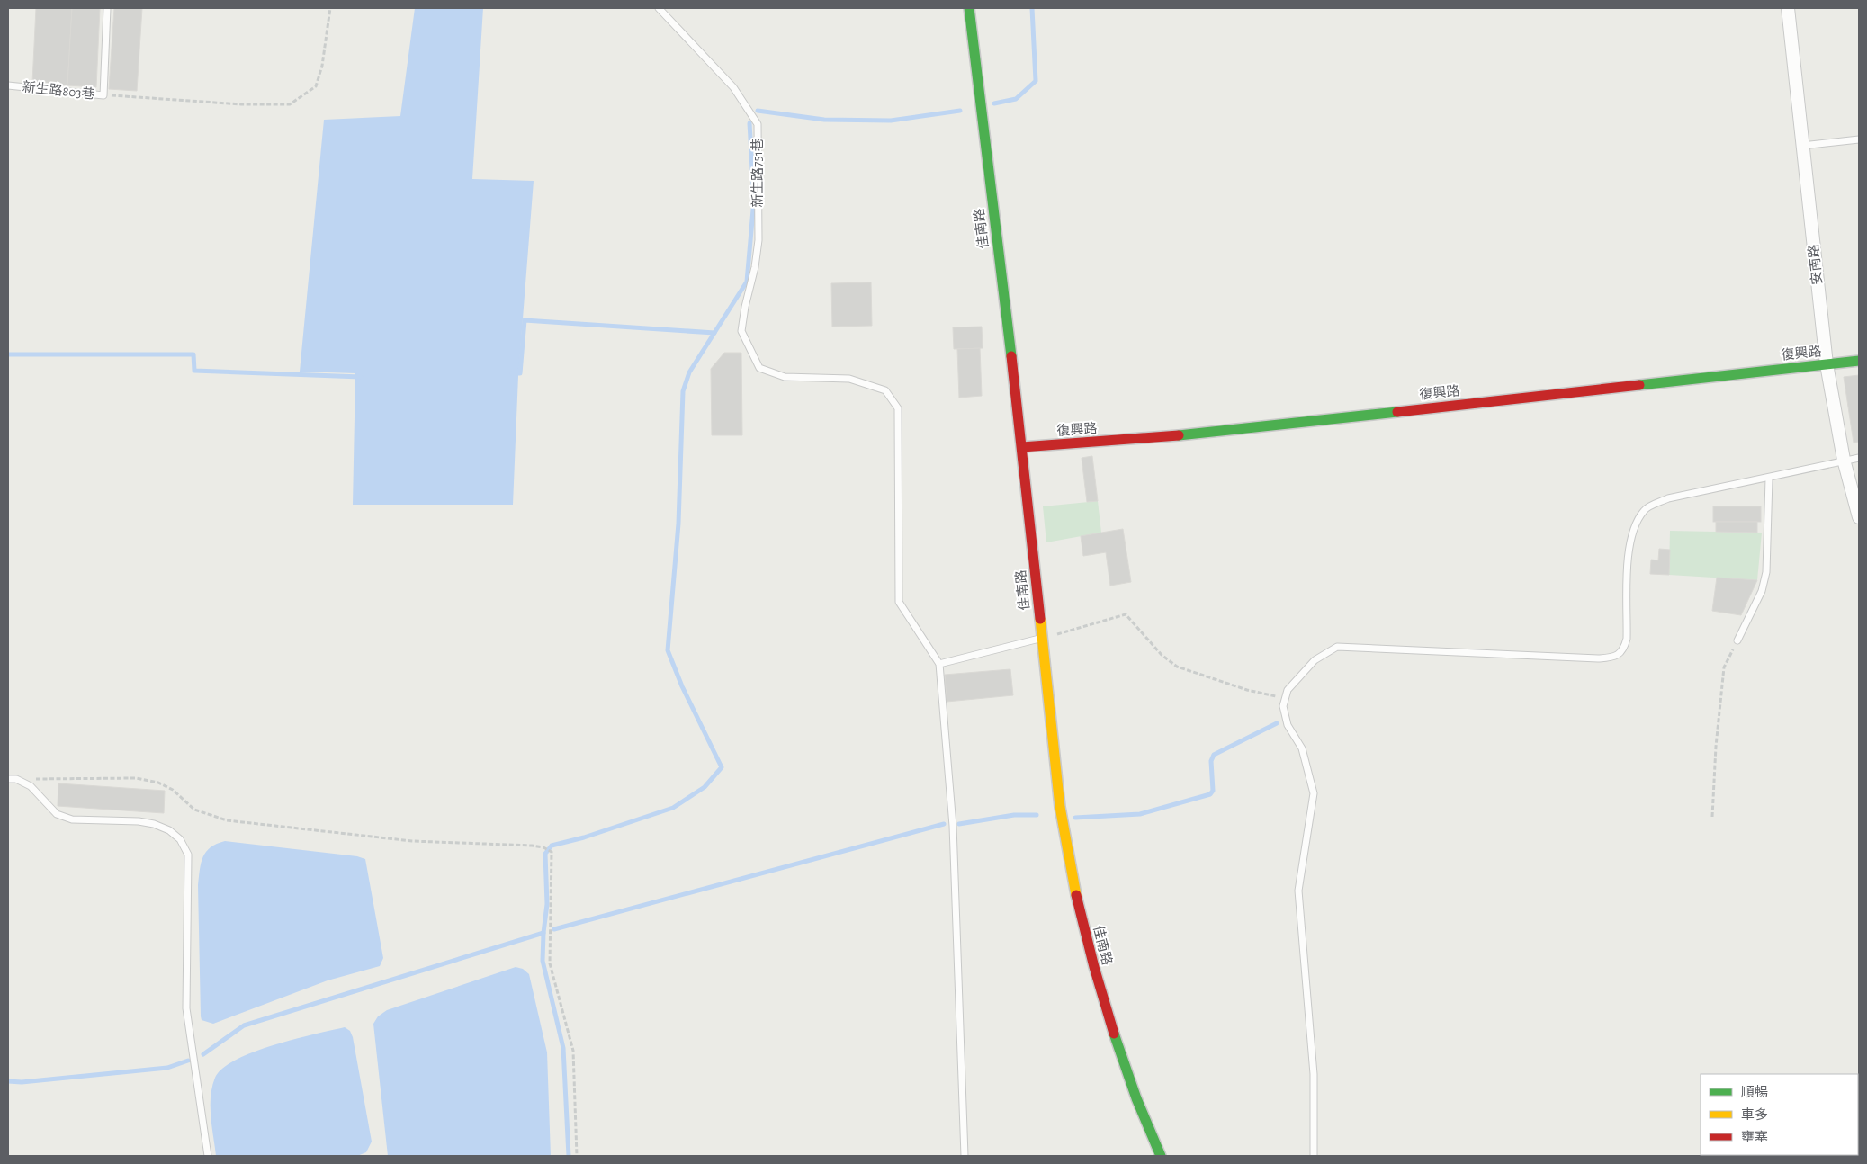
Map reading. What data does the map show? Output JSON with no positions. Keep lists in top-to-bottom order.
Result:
{
  "streets": {
    "street": ["佳南路", "安南路", "復興路"],
    "lane": ["新生路803巷", "新生路751巷"]
  },
  "crossings": [
    ["佳南路", "復興路"],
    ["安南路", "復興路"]
  ],
  "legend": ["順暢", "車多", "壅塞"]
}
